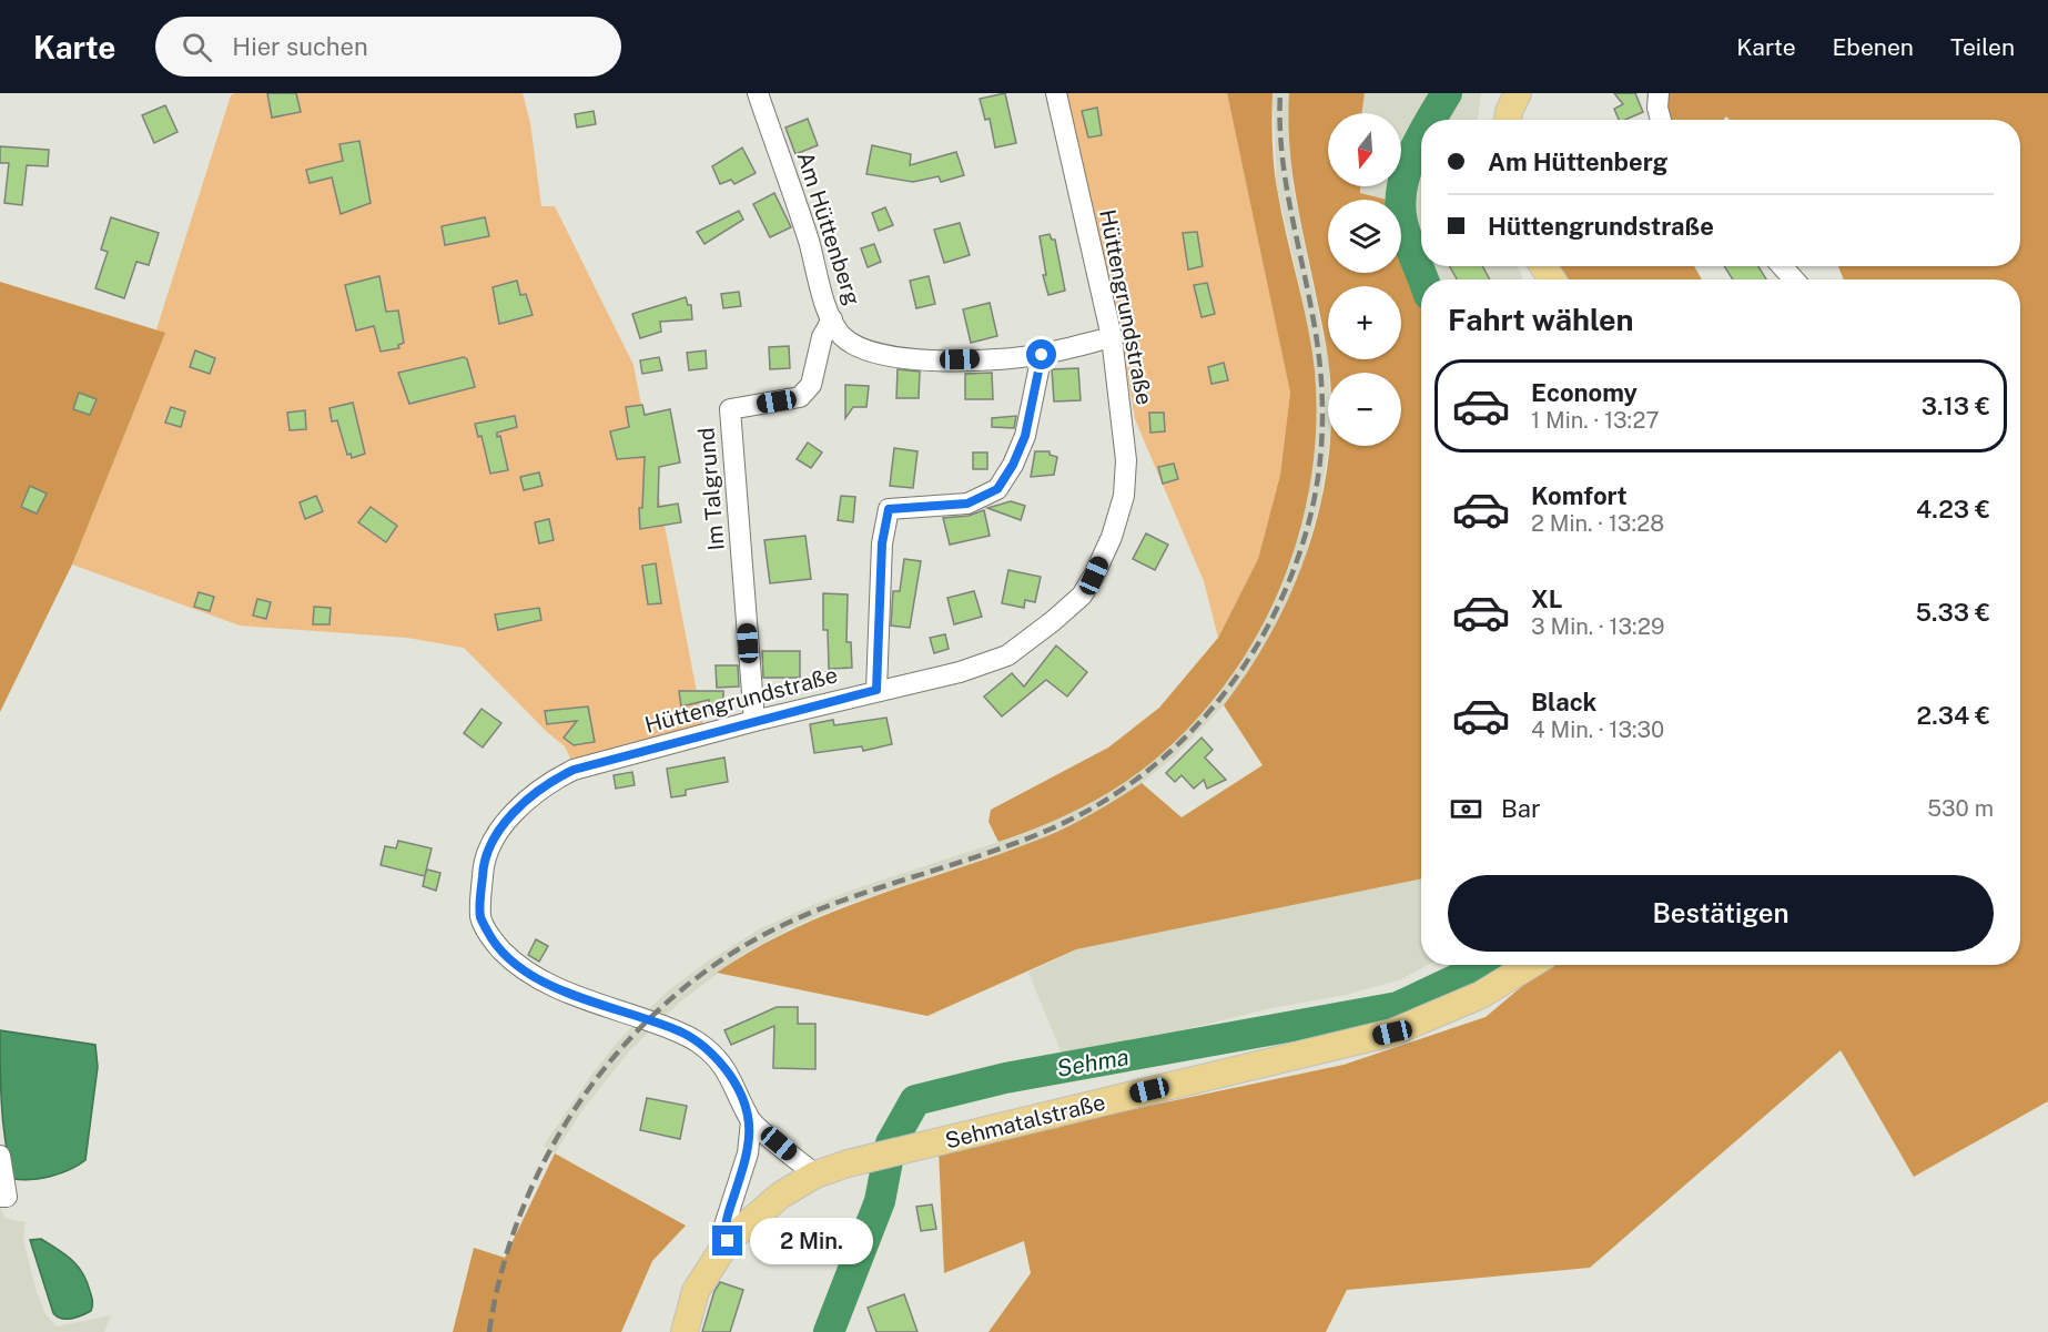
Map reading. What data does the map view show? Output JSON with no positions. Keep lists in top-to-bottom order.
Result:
{
  "streets": {
    "main road": ["Sehmatalstraße"],
    "street": ["Am Hüttenberg", "Hüttengrundstraße", "Im Talgrund"]
  },
  "crossings": [
    ["Am Hüttenberg", "Hüttengrundstraße"],
    ["Am Hüttenberg", "Im Talgrund"],
    ["Hüttengrundstraße", "Im Talgrund"],
    ["Hüttengrundstraße", "Sehmatalstraße"]
  ],
  "water": ["Sehma"],
  "north": "bottom",
  "page": {
    "header": "Karte",
    "search": "Hier suchen",
    "nav": ["Karte", "Ebenen", "Teilen"],
    "map_buttons": ["+", "−"],
    "banner": ["Am Hüttenberg", "Hüttengrundstraße"],
    "heading": "Fahrt wählen",
    "list": [
      {
        "name": "Economy",
        "note": "1 Min. · 13:27",
        "value": "3.13 €"
      },
      {
        "name": "Komfort",
        "note": "2 Min. · 13:28",
        "value": "4.23 €"
      },
      {
        "name": "XL",
        "note": "3 Min. · 13:29",
        "value": "5.33 €"
      },
      {
        "name": "Black",
        "note": "4 Min. · 13:30",
        "value": "2.34 €"
      }
    ],
    "pay": ["Bar", "530 m"],
    "buttons": "Bestätigen",
    "bubble": "2 Min."
  }
}
